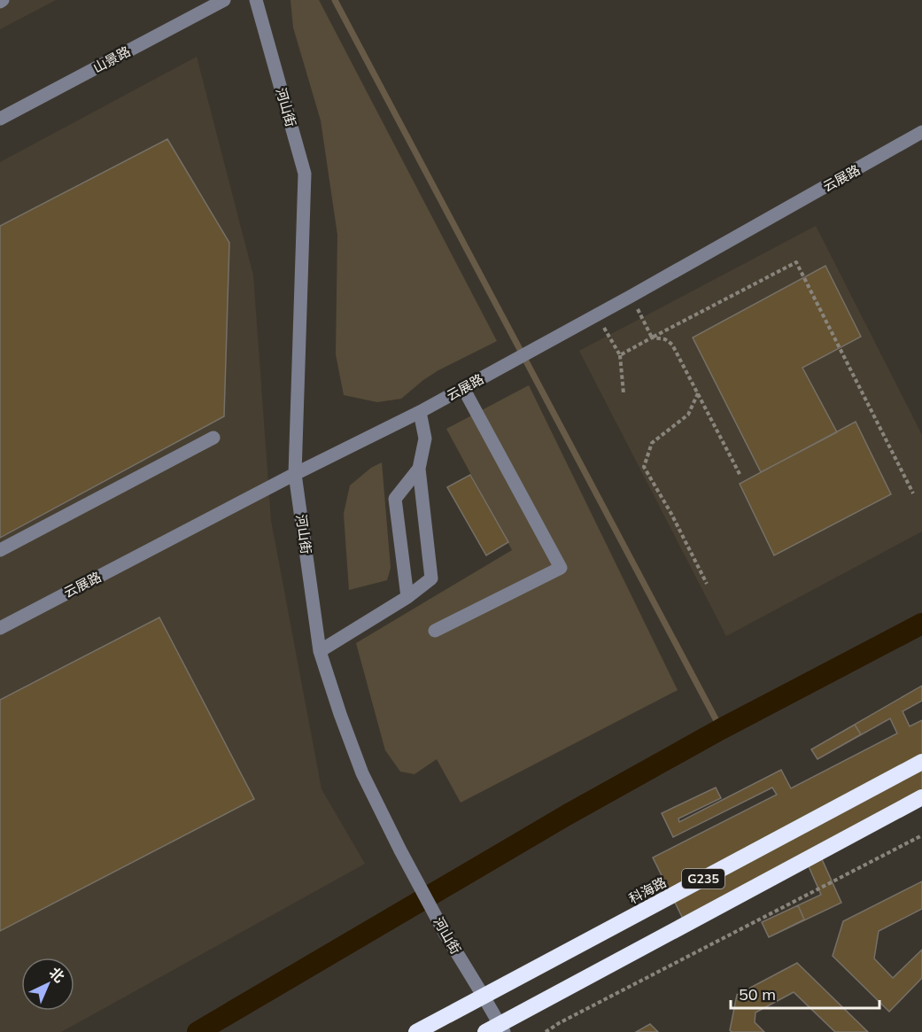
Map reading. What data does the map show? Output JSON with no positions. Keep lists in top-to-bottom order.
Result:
{
  "streets": {
    "highway": ["G235", "科海路"],
    "street": ["山景路", "河山街", "云展路"]
  },
  "crossings": [
    ["河山街", "云展路"],
    ["河山街", "G235"],
    ["河山街", "科海路"]
  ],
  "scale_bar": "50 m",
  "north": "top right"
}
